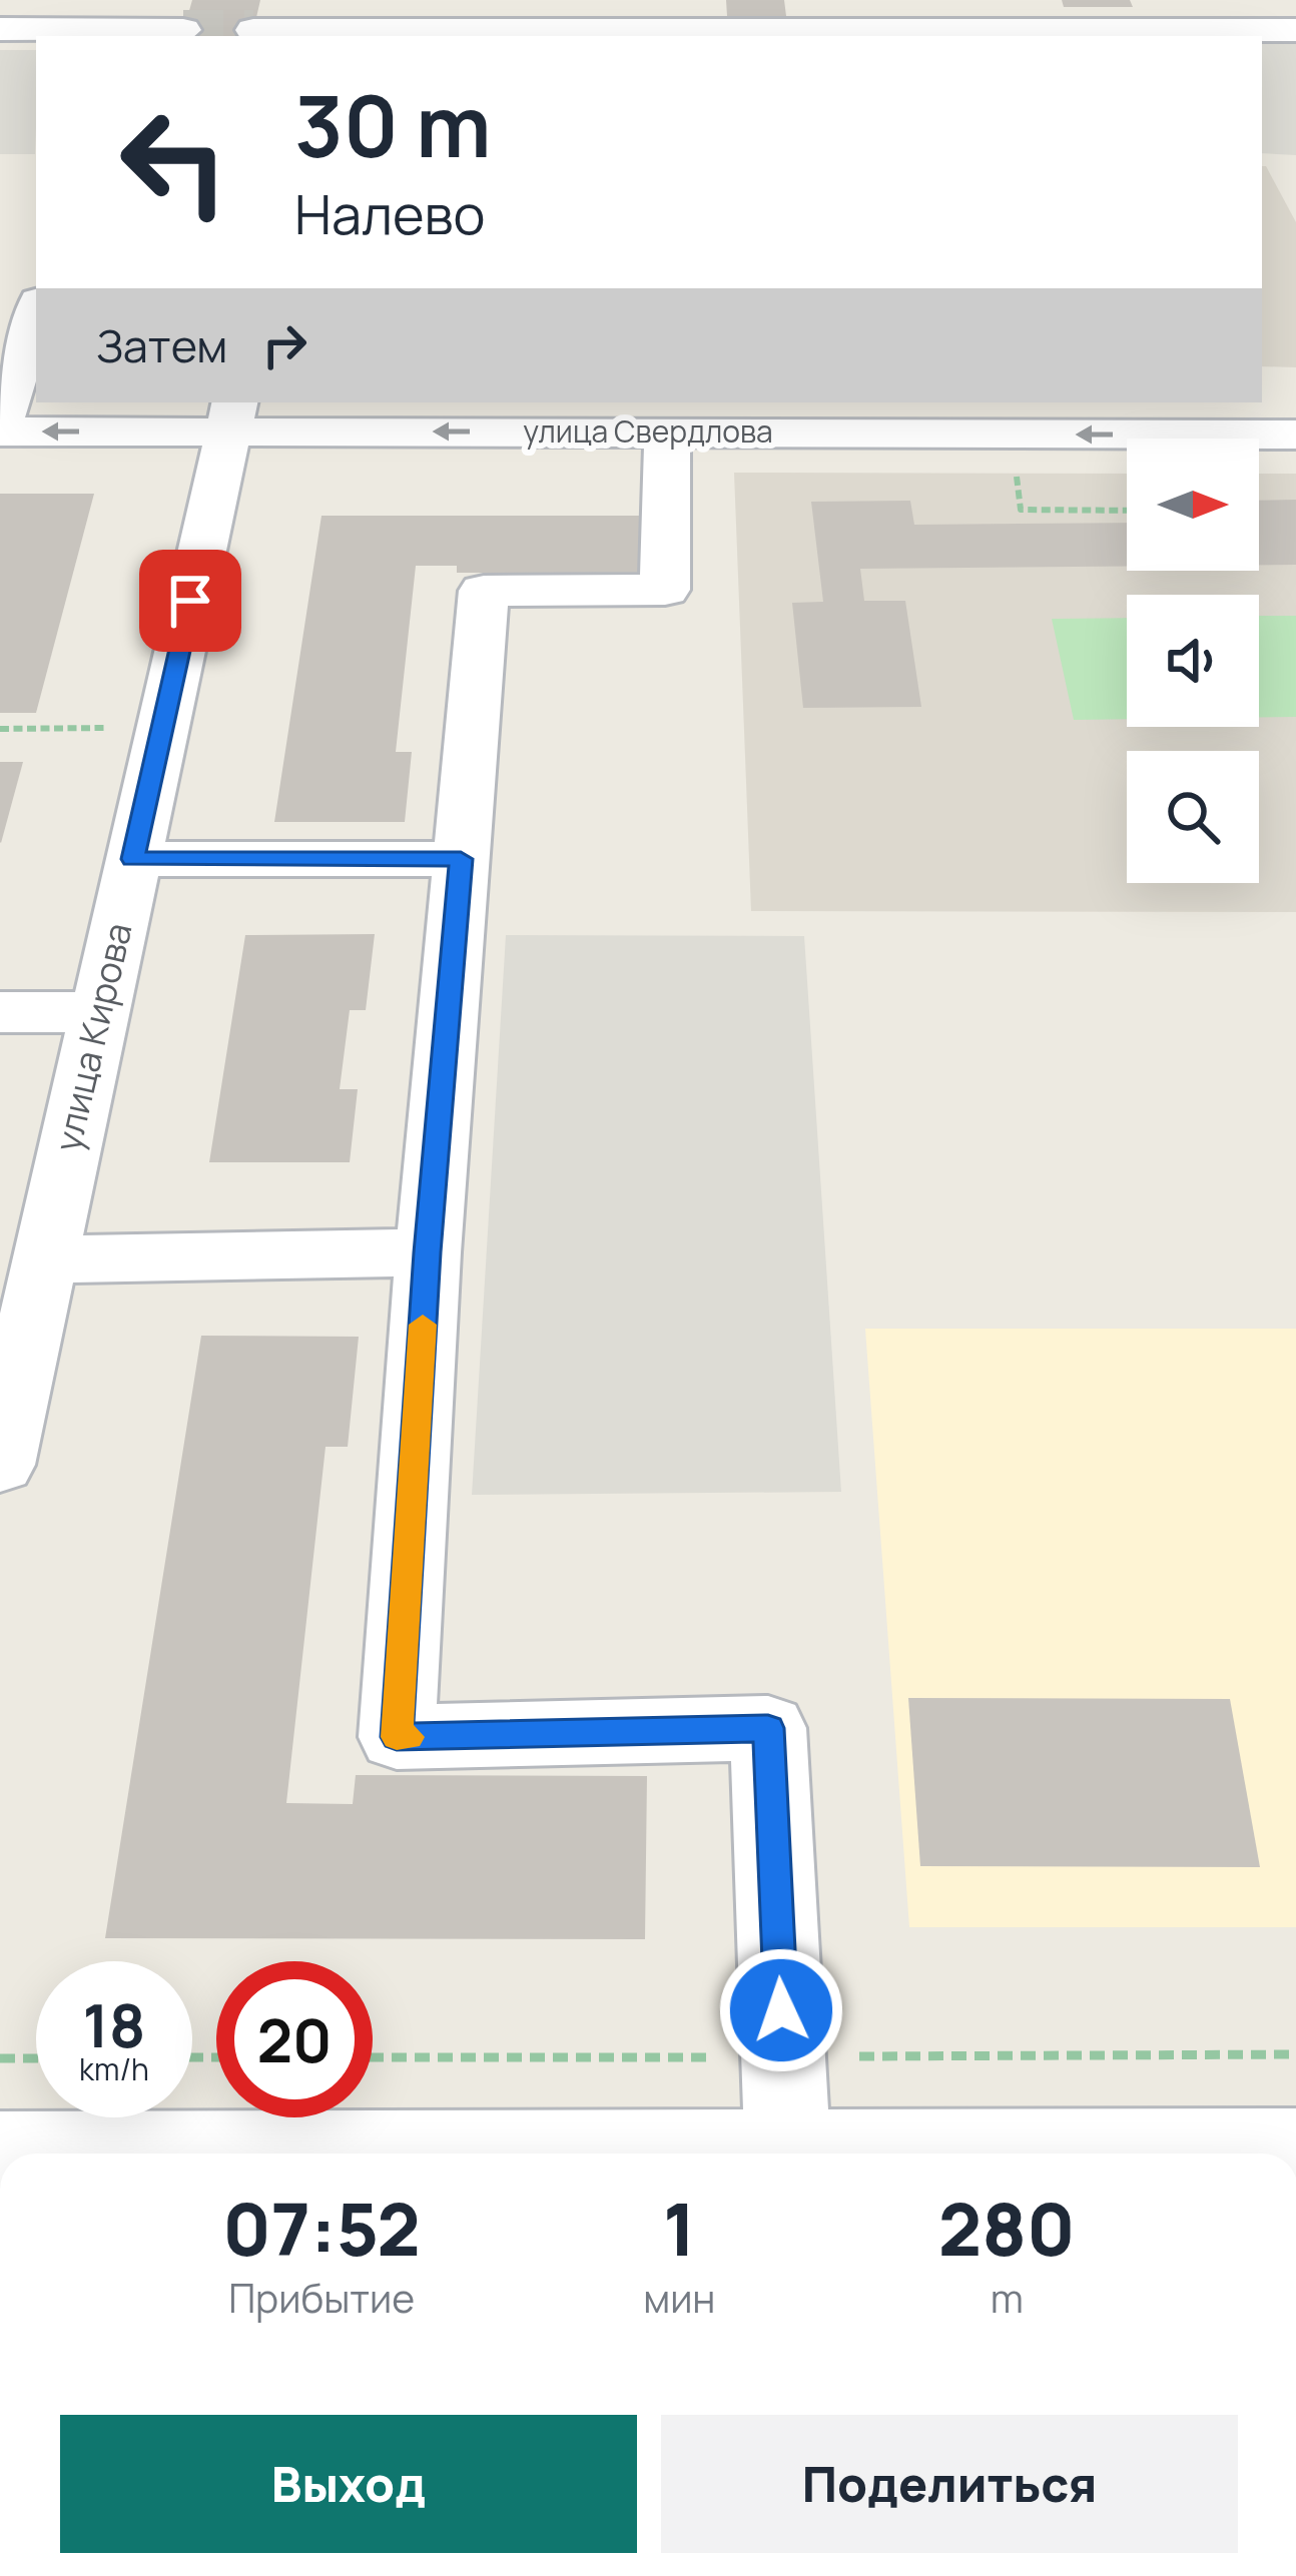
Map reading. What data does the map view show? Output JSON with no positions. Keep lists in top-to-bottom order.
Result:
{
  "streets": {
    "street": ["улица Свердлова", "улица Кирова"]
  },
  "crossings": [
    ["улица Свердлова", "улица Кирова"]
  ],
  "north": "right",
  "page": {
    "turn": ["30 m", "Налево"],
    "then": "Затем",
    "speed": "18 km/h",
    "limit": "20",
    "eta": [
      "07:52",
      "Прибытие",
      "1",
      "мин",
      "280",
      "m"
    ],
    "buttons": ["Выход", "Поделиться"]
  }
}
